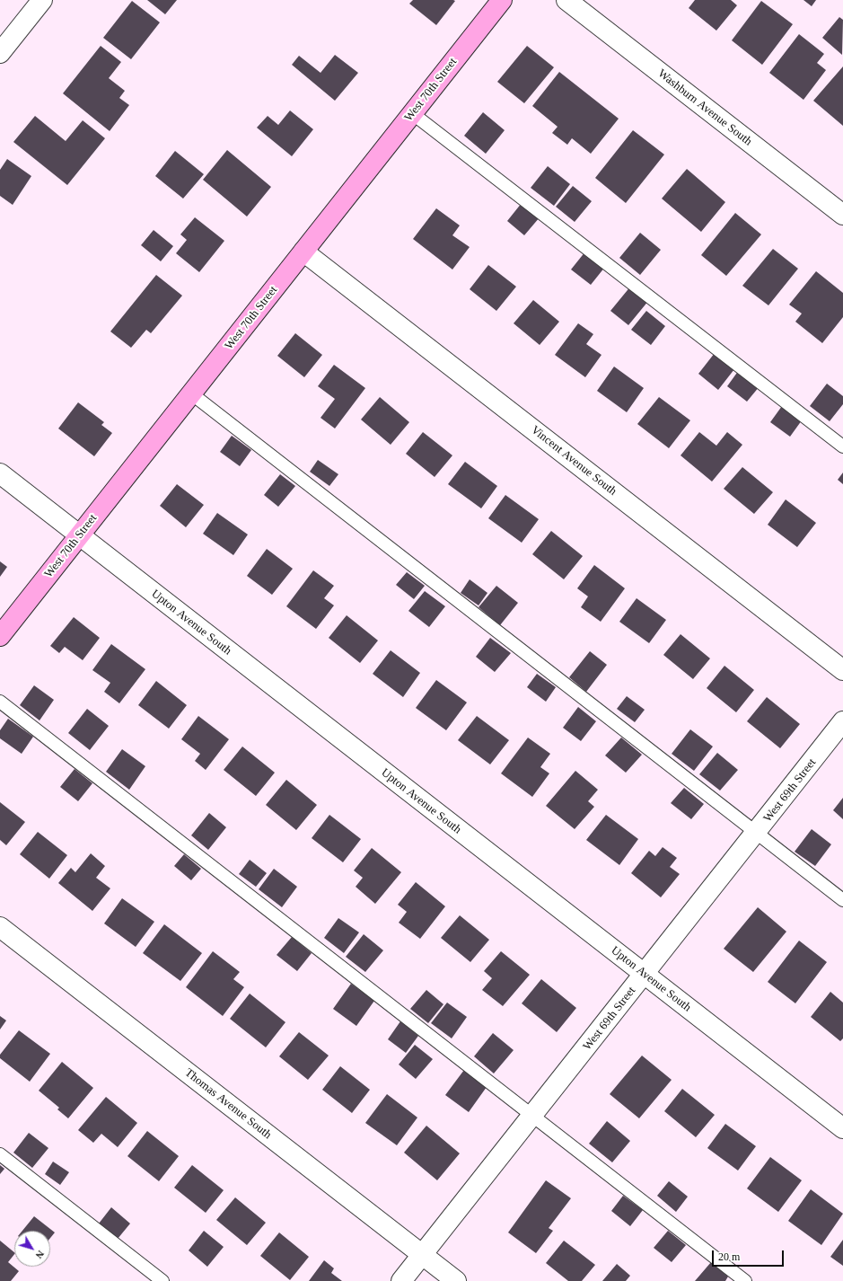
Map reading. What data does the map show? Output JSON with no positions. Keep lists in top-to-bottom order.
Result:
{
  "streets": {
    "street": [
      "West 70th Street",
      "Washburn Avenue South",
      "Vincent Avenue South",
      "Upton Avenue South",
      "West 69th Street",
      "Thomas Avenue South"
    ]
  },
  "crossings": [
    ["West 70th Street", "Vincent Avenue South"],
    ["West 70th Street", "Upton Avenue South"],
    ["Upton Avenue South", "West 69th Street"],
    ["West 69th Street", "Thomas Avenue South"]
  ],
  "scale_bar": "20 m",
  "north": "bottom right"
}
